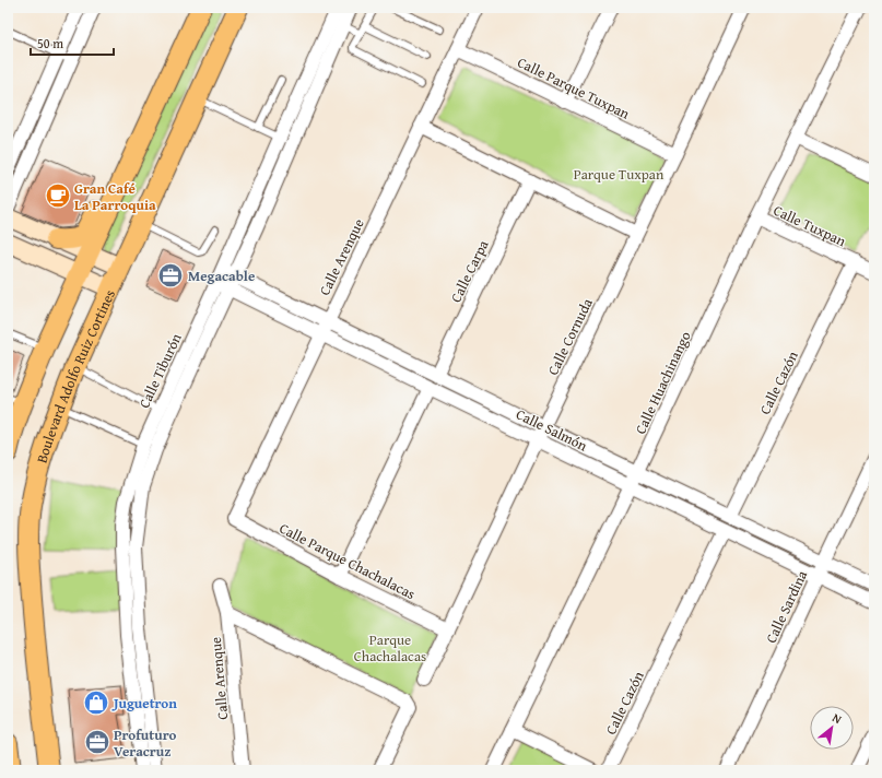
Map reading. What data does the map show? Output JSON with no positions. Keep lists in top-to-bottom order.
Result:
{
  "streets": {
    "main road": ["Boulevard Adolfo Ruiz Cortines"],
    "street": [
      "Calle Parque Tuxpan",
      "Calle Tuxpan",
      "Calle Arenque",
      "Calle Carpa",
      "Calle Cornuda",
      "Calle Tiburón",
      "Calle Huachinango",
      "Calle Cazón",
      "Calle Salmón",
      "Calle Parque Chachalacas",
      "Calle Sardina"
    ]
  },
  "crossings": [
    ["Calle Parque Tuxpan", "Calle Arenque"],
    ["Calle Parque Tuxpan", "Calle Cornuda"],
    ["Calle Tuxpan", "Calle Huachinango"],
    ["Calle Tuxpan", "Calle Cazón"],
    ["Calle Arenque", "Calle Salmón"],
    ["Calle Arenque", "Calle Parque Chachalacas"],
    ["Calle Carpa", "Calle Salmón"],
    ["Calle Cornuda", "Calle Salmón"],
    ["Calle Cornuda", "Calle Parque Chachalacas"],
    ["Calle Tiburón", "Calle Salmón"],
    ["Calle Huachinango", "Calle Salmón"],
    ["Calle Cazón", "Calle Salmón"],
    ["Calle Salmón", "Calle Sardina"]
  ],
  "parks": ["Parque Tuxpan", "Parque Chachalacas"],
  "places": {
    "cafe": ["Gran Café La Parroquia"],
    "office": ["Megacable", "Profuturo Veracruz"],
    "shop": ["Juguetron"]
  },
  "scale_bar": "50 m",
  "north": "top right"
}
